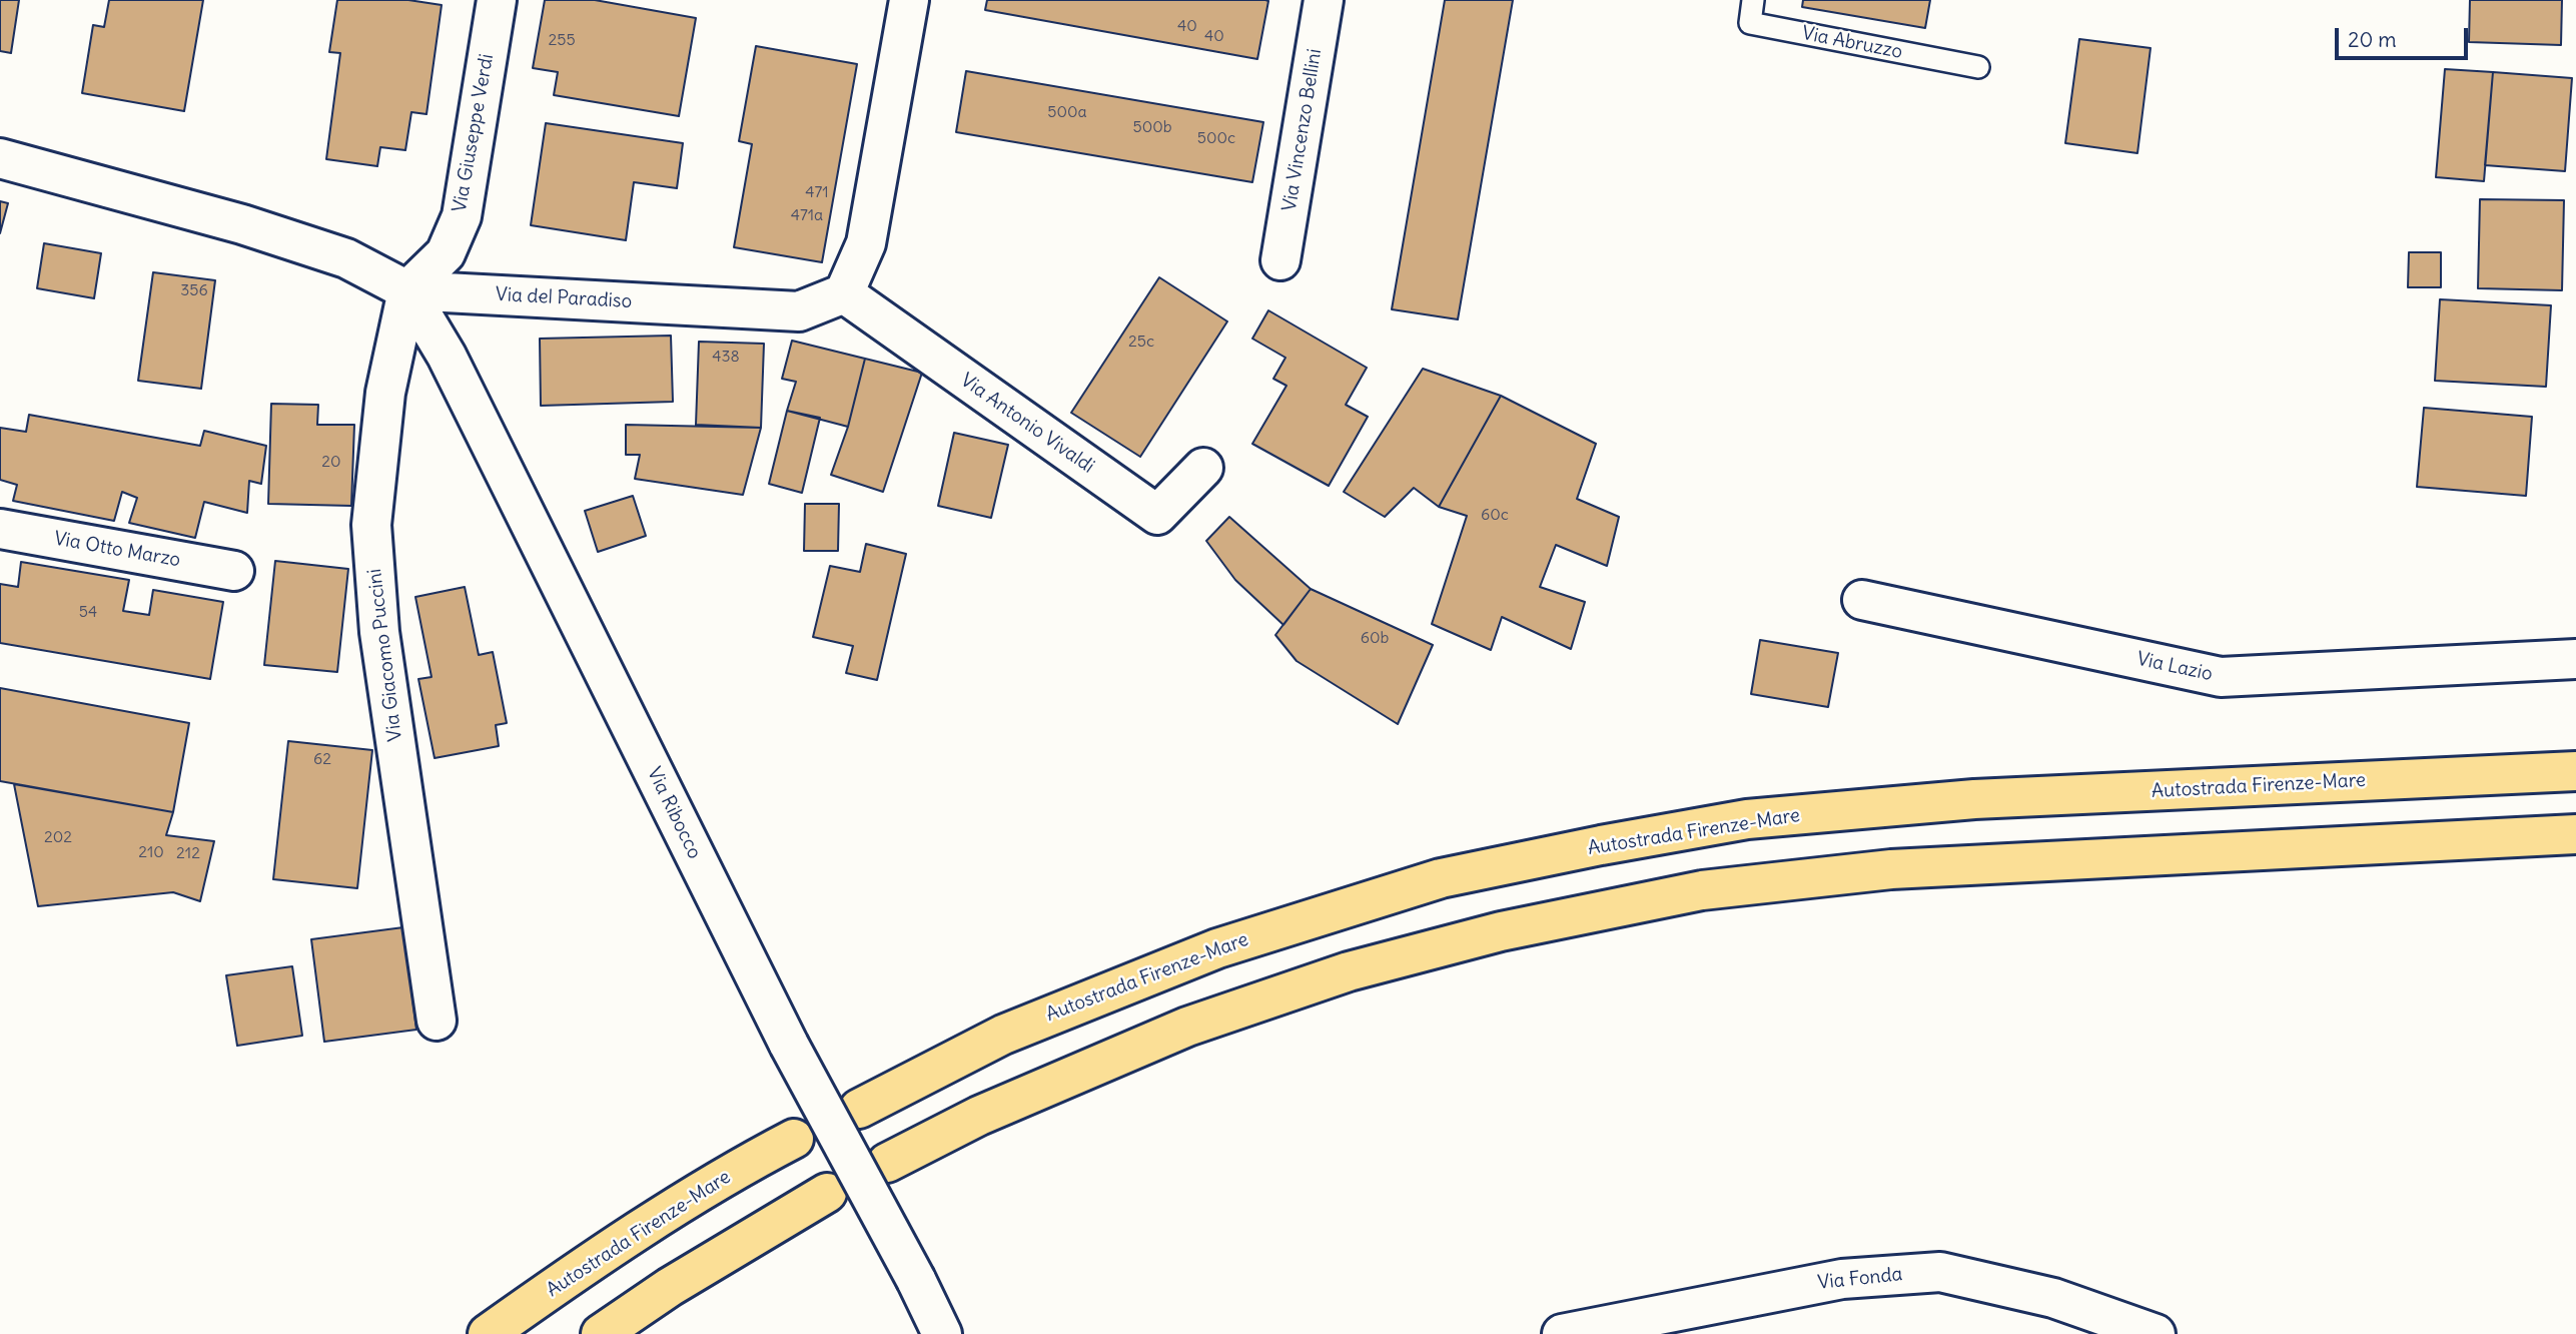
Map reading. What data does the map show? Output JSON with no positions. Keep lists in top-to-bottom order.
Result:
{
  "streets": {
    "highway": ["Autostrada Firenze-Mare"],
    "street": [
      "Via Vincenzo Bellini",
      "Via Giuseppe Verdi",
      "Via del Paradiso",
      "Via Antonio Vivaldi",
      "Via Otto Marzo",
      "Via Giacomo Puccini",
      "Via Lazio",
      "Via Ribocco",
      "Via Fonda"
    ],
    "lane": ["Via Abruzzo"]
  },
  "crossings": [
    ["Via Giuseppe Verdi", "Via del Paradiso"],
    ["Via Giuseppe Verdi", "Via Giacomo Puccini"],
    ["Via Giuseppe Verdi", "Via Ribocco"],
    ["Via del Paradiso", "Via Antonio Vivaldi"],
    ["Via del Paradiso", "Via Giacomo Puccini"],
    ["Via del Paradiso", "Via Ribocco"],
    ["Via Giacomo Puccini", "Via Ribocco"]
  ],
  "house_numbers": [
    "40",
    "40",
    "255",
    "500a",
    "500b",
    "500c",
    "471",
    "471a",
    "356",
    "25c",
    "438",
    "20",
    "60c",
    "54",
    "60b",
    "62",
    "202",
    "210",
    "212"
  ],
  "scale_bar": "20 m"
}
